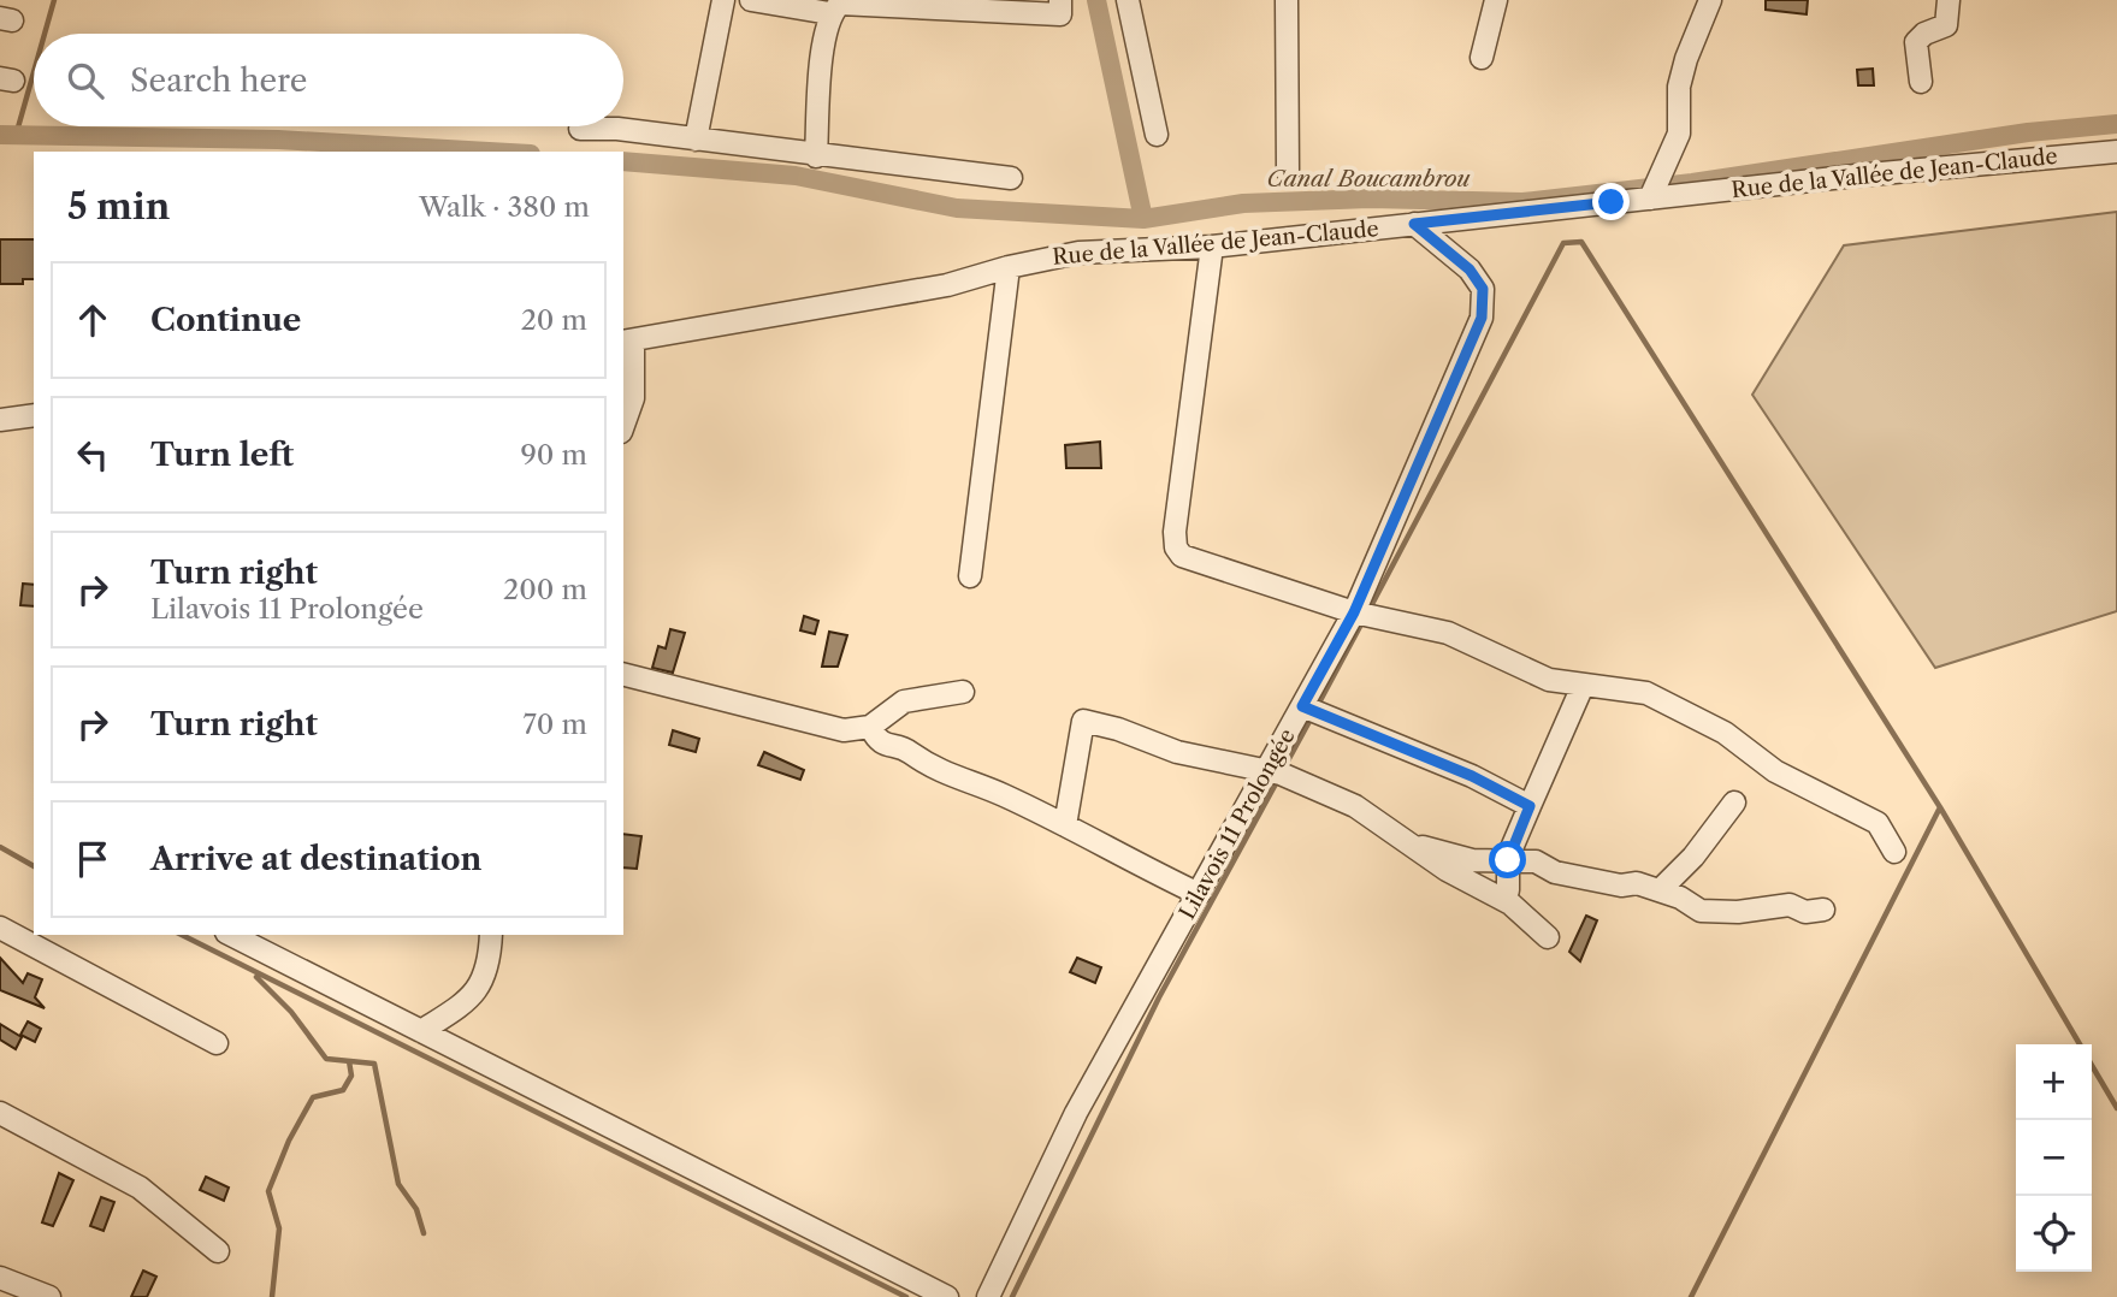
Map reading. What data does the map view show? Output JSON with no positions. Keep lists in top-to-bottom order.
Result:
{
  "streets": {
    "street": ["Rue de la Vallée de Jean-Claude", "Lilavois 11 Prolongée"]
  },
  "crossings": [
    ["Rue de la Vallée de Jean-Claude", "Lilavois 11 Prolongée"]
  ],
  "water": ["Canal Boucambrou"],
  "page": {
    "search": "Search here",
    "heading": ["5 min", "Walk · 380 m"],
    "list": [
      ["Continue", "20 m"],
      ["Turn left", "90 m"],
      ["Turn right", "Lilavois 11 Prolongée", "200 m"],
      ["Turn right", "70 m"],
      "Arrive at destination"
    ],
    "map_buttons": ["+", "−"]
  }
}
